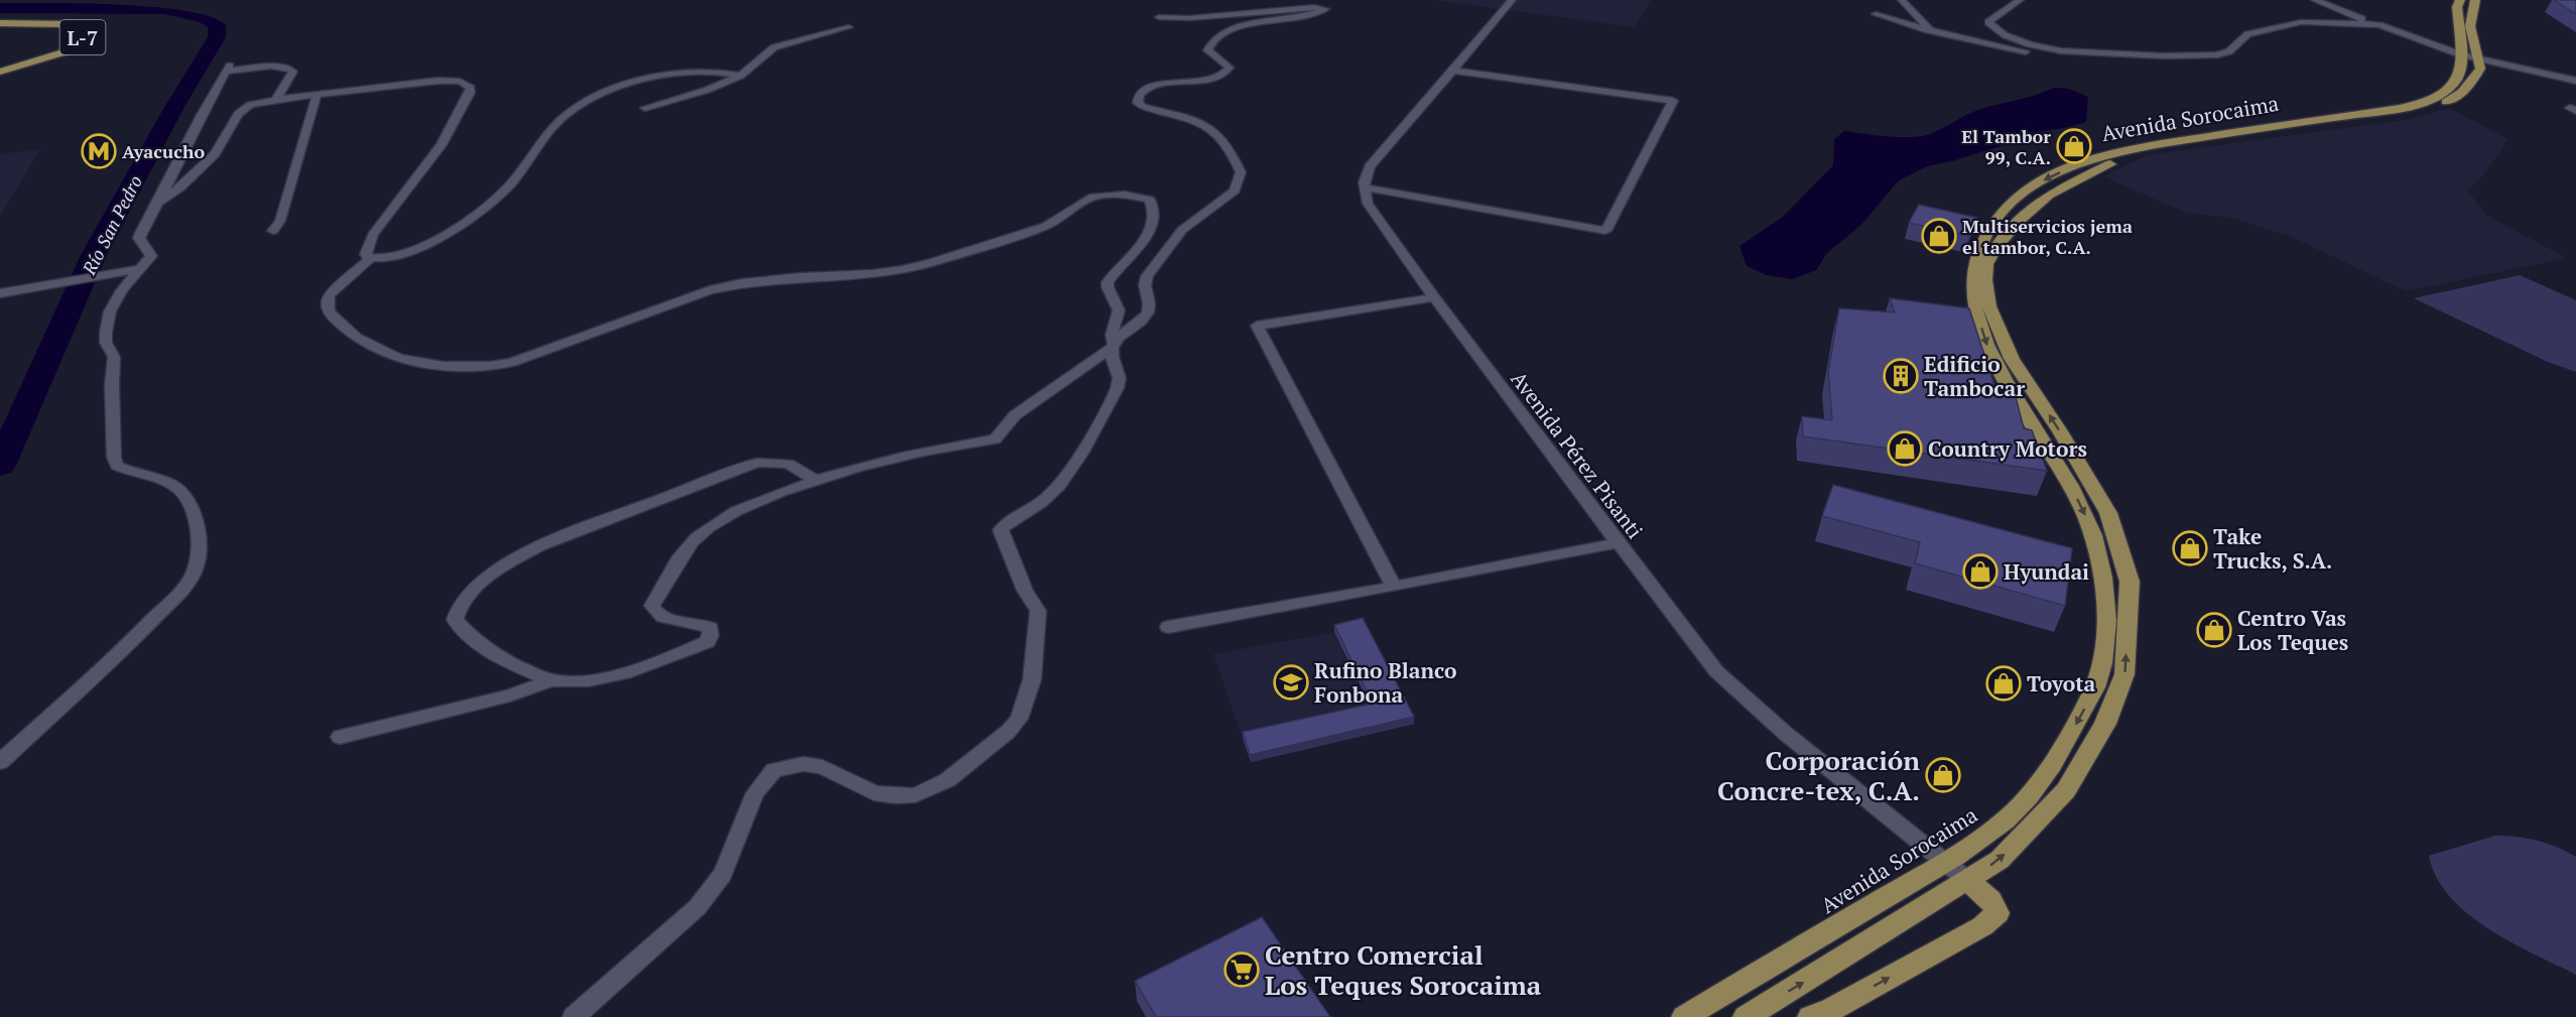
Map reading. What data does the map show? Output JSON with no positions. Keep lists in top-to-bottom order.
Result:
{
  "streets": {
    "main road": ["L-7", "Avenida Sorocaima"],
    "street": ["Avenida Pérez Pisanti"]
  },
  "crossings": [
    ["Avenida Sorocaima", "Avenida Pérez Pisanti"]
  ],
  "water": ["Río San Pedro"],
  "places": {
    "shop": [
      "El Tambor 99, C.A.",
      "Multiservicios jema el tambor, C.A.",
      "Country Motors",
      "Take Trucks, S.A.",
      "Hyundai",
      "Centro Vas Los Teques",
      "Toyota",
      "Corporación Concre-tex, C.A."
    ],
    "metro station": ["Ayacucho"],
    "building": ["Edificio Tambocar"],
    "school or university": ["Rufino Blanco Fonbona"],
    "supermarket": ["Centro Comercial Los Teques Sorocaima"]
  }
}
